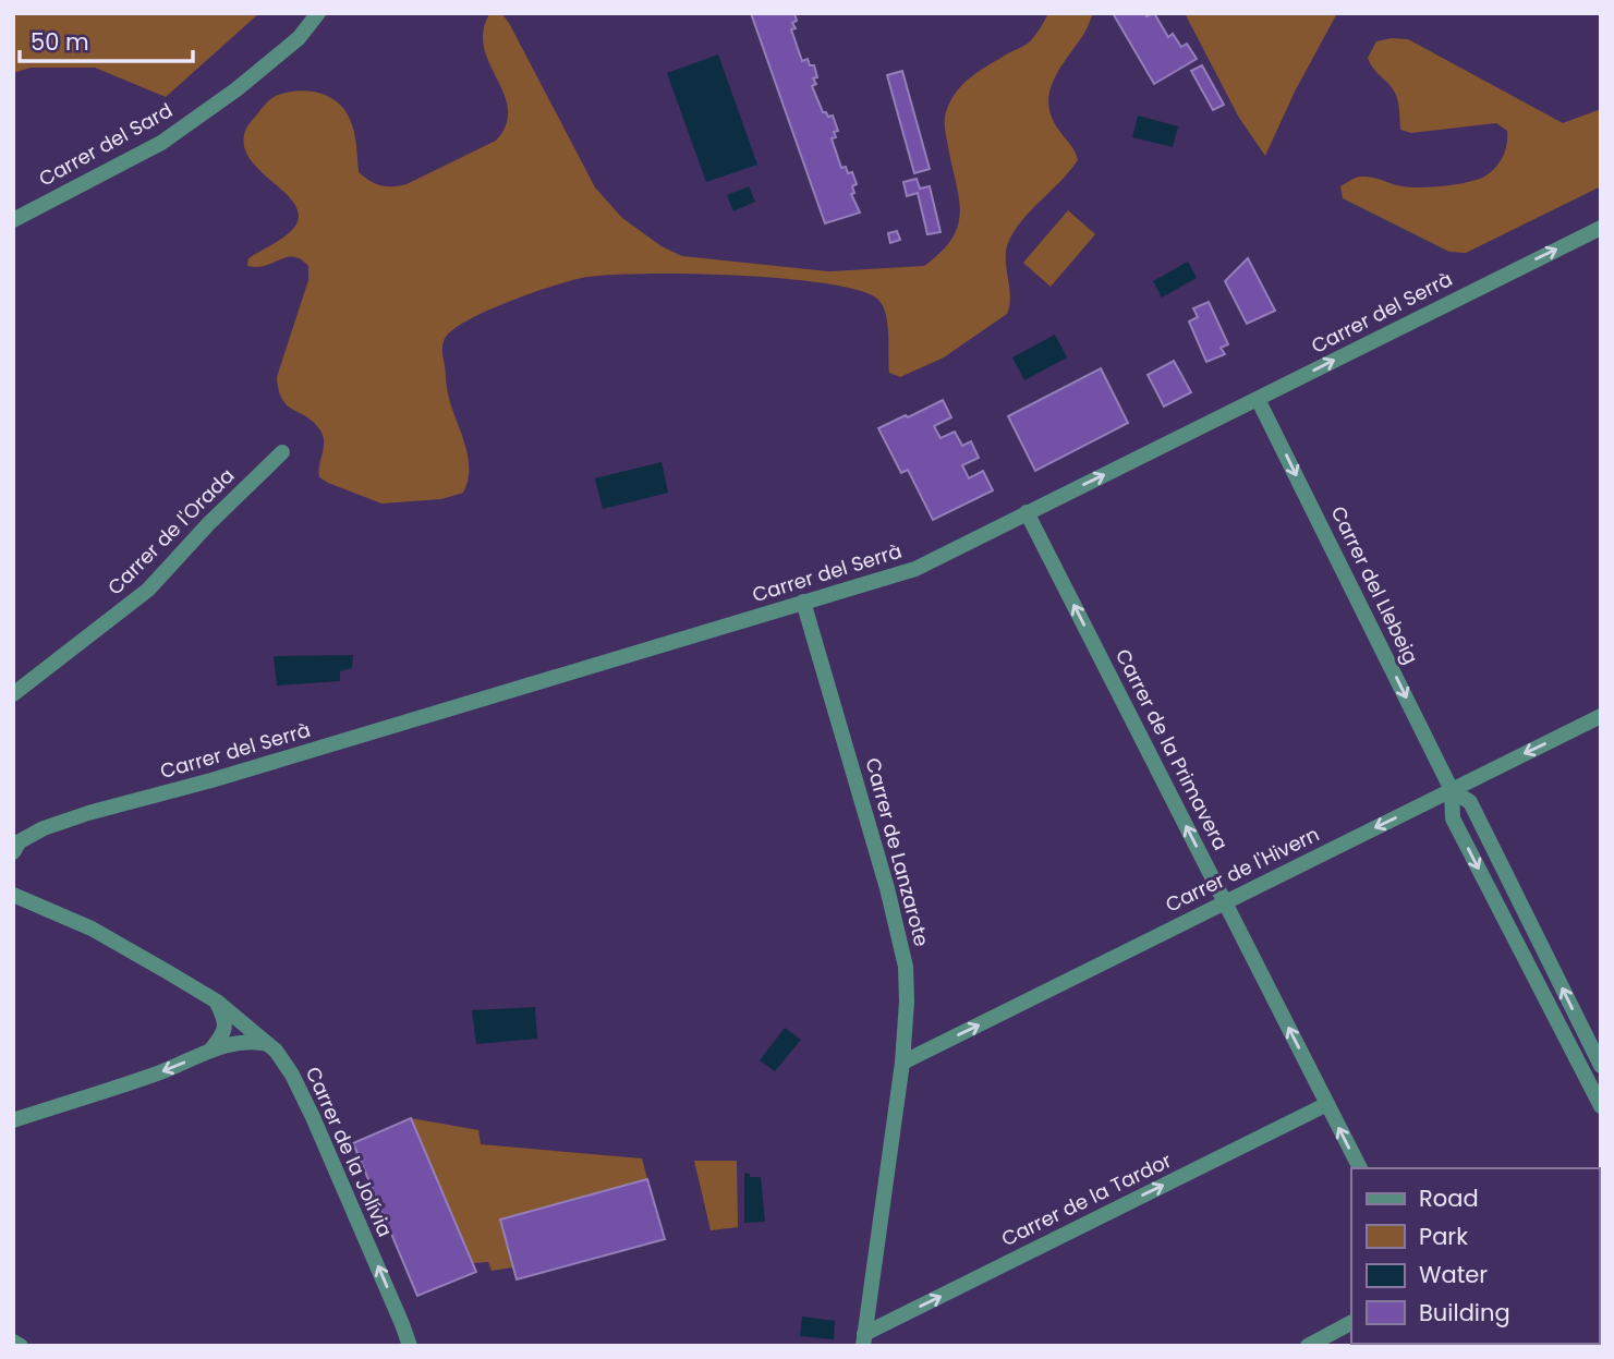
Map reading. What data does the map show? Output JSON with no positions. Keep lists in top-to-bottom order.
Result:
{
  "streets": {
    "street": [
      "Carrer del Sard",
      "Carrer del Serrà",
      "Carrer de l'Orada",
      "Carrer del Llebeig",
      "Carrer de la Primavera",
      "Carrer de Lanzarote",
      "Carrer de l'Hivern",
      "Carrer de la Jolívia",
      "Carrer de la Tardor"
    ]
  },
  "crossings": [
    ["Carrer del Serrà", "Carrer del Llebeig"],
    ["Carrer del Serrà", "Carrer de la Primavera"],
    ["Carrer del Serrà", "Carrer de Lanzarote"],
    ["Carrer del Llebeig", "Carrer de l'Hivern"],
    ["Carrer de la Primavera", "Carrer de l'Hivern"],
    ["Carrer de la Primavera", "Carrer de la Tardor"],
    ["Carrer de Lanzarote", "Carrer de l'Hivern"],
    ["Carrer de Lanzarote", "Carrer de la Tardor"]
  ],
  "one_way": [
    "Carrer del Serrà",
    "Carrer de la Primavera",
    "Carrer de la Jolívia",
    "Carrer de la Tardor"
  ],
  "legend": [
    "Road",
    "Park",
    "Water",
    "Building"
  ],
  "scale_bar": "50 m"
}
